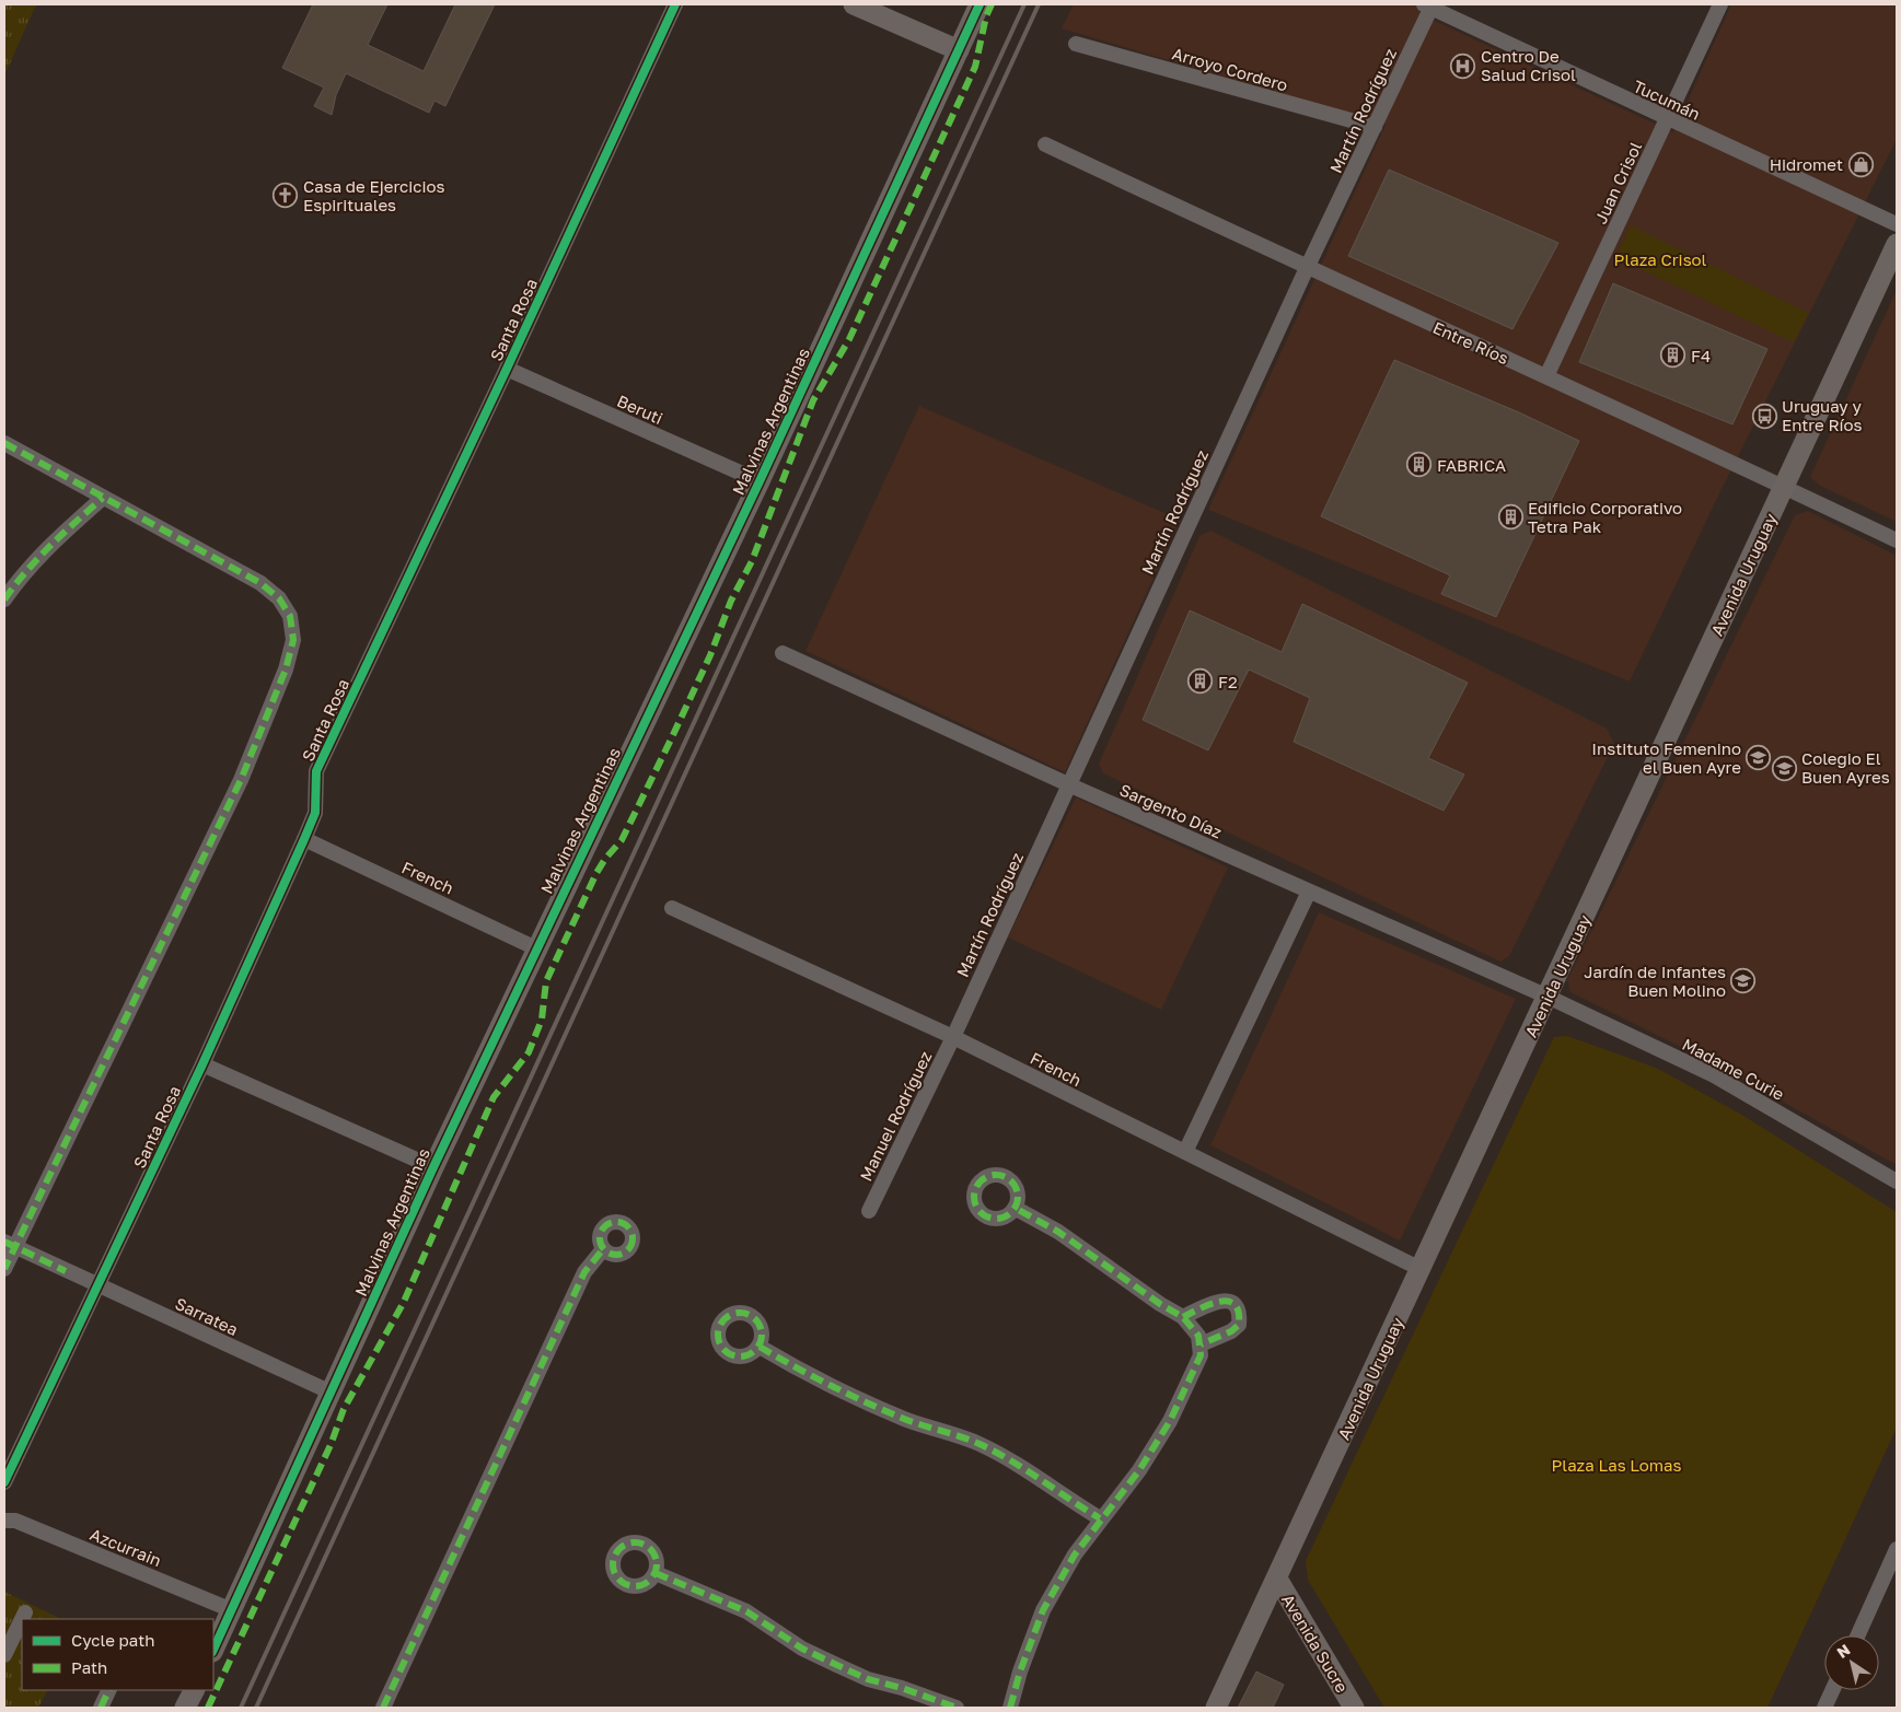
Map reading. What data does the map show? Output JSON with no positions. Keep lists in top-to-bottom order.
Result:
{
  "streets": {
    "street": [
      "Arroyo Cordero",
      "Tucumán",
      "Martín Rodríguez",
      "Juan Crisol",
      "Santa Rosa",
      "Entre Ríos",
      "Beruti",
      "Malvinas Argentinas",
      "Avenida Uruguay",
      "Sargento Díaz",
      "French",
      "Madame Curie",
      "Manuel Rodríguez",
      "Sarratea",
      "Azcurrain",
      "Avenida Sucre"
    ]
  },
  "crossings": [
    ["Arroyo Cordero", "Martín Rodríguez"],
    ["Tucumán", "Martín Rodríguez"],
    ["Tucumán", "Juan Crisol"],
    ["Martín Rodríguez", "Entre Ríos"],
    ["Martín Rodríguez", "Sargento Díaz"],
    ["Martín Rodríguez", "French"],
    ["Martín Rodríguez", "Manuel Rodríguez"],
    ["Juan Crisol", "Entre Ríos"],
    ["Santa Rosa", "Beruti"],
    ["Santa Rosa", "French"],
    ["Santa Rosa", "Sarratea"],
    ["Entre Ríos", "Avenida Uruguay"],
    ["Beruti", "Malvinas Argentinas"],
    ["Malvinas Argentinas", "French"],
    ["Malvinas Argentinas", "Sarratea"],
    ["Malvinas Argentinas", "Azcurrain"],
    ["Avenida Uruguay", "Sargento Díaz"],
    ["Avenida Uruguay", "French"],
    ["Avenida Uruguay", "Madame Curie"],
    ["Avenida Uruguay", "Avenida Sucre"],
    ["Sargento Díaz", "Madame Curie"],
    ["French", "Manuel Rodríguez"]
  ],
  "parks": ["Plaza Crisol", "Plaza Las Lomas"],
  "places": {
    "hospital": ["Centro De Salud Crisol"],
    "shop": ["Hidromet"],
    "church": ["Casa de Ejercicios Espirituales"],
    "building": [
      "F4",
      "FABRICA",
      "Edificio Corporativo Tetra Pak",
      "F2"
    ],
    "bus stop": ["Uruguay y Entre Ríos"],
    "school or university": ["Instituto Femenino el Buen Ayre", "Colegio El Buen Ayres", "Jardín de Infantes Buen Molino"]
  },
  "legend": ["Cycle path", "Path"],
  "north": "top left"
}
